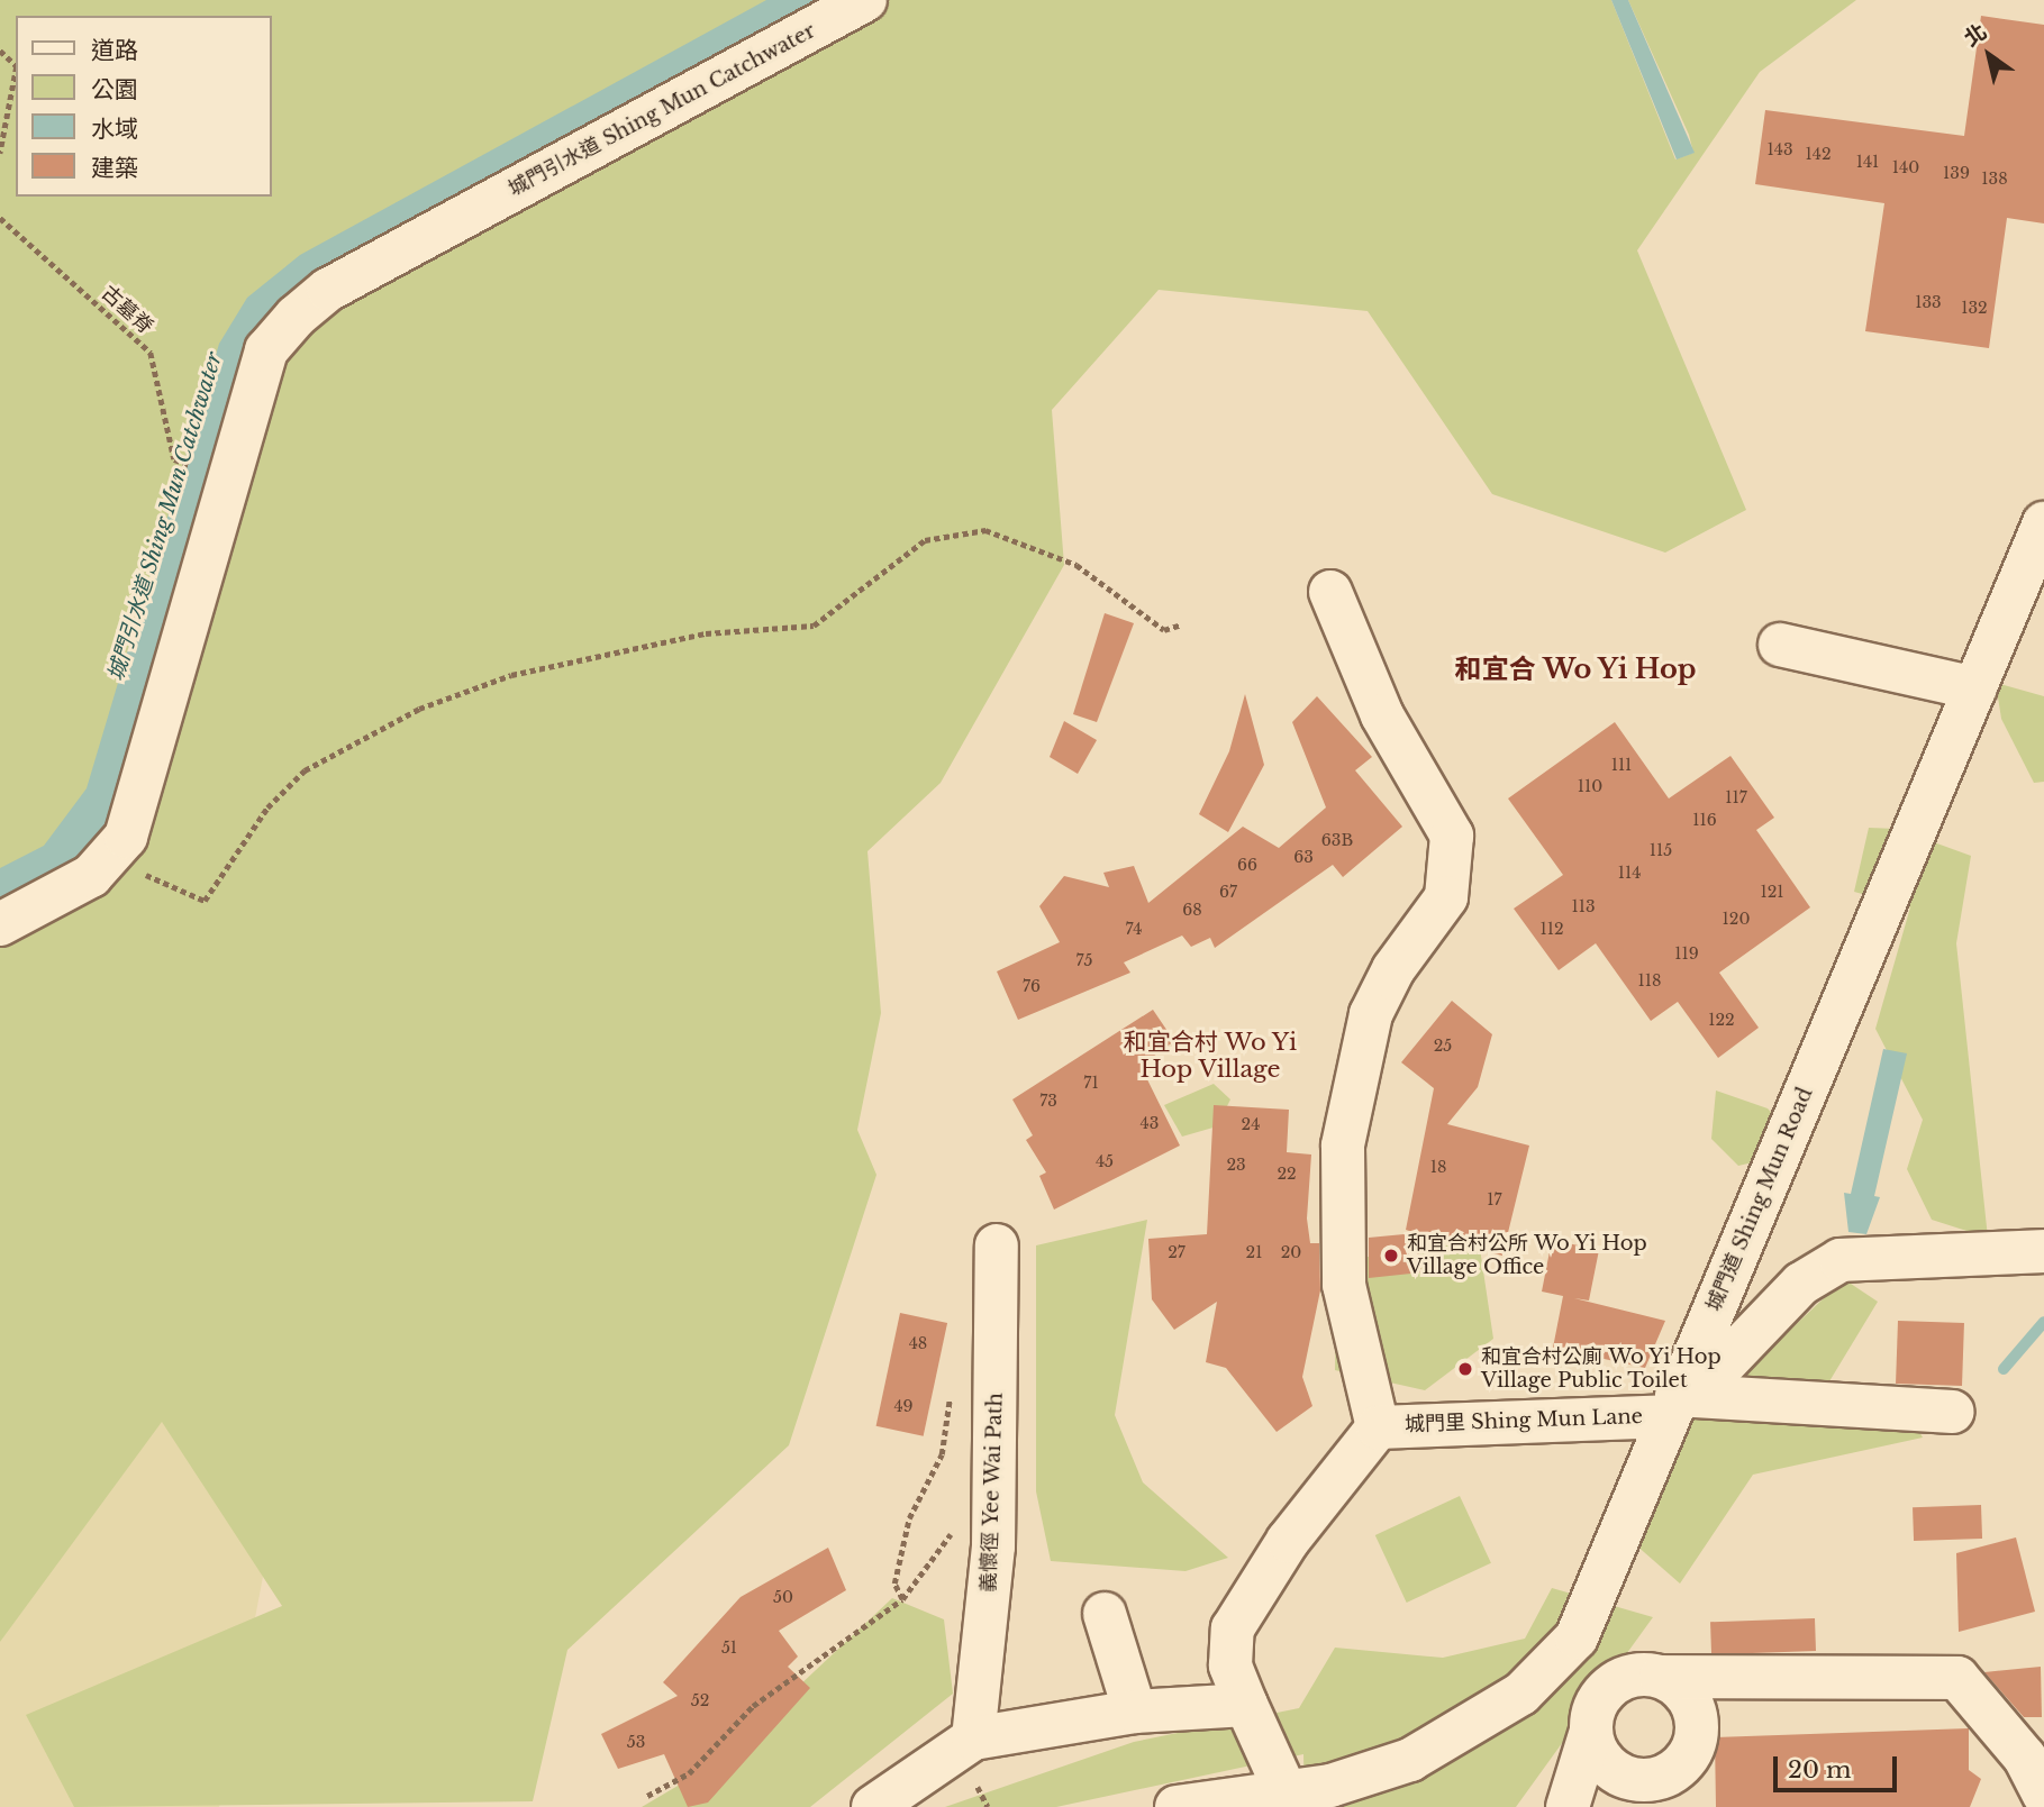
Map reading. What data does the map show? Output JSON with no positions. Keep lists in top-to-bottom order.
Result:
{
  "streets": {
    "street": [
      "城門引水道 Shing Mun Catchwater",
      "城門道 Shing Mun Road",
      "城門里 Shing Mun Lane",
      "義懷徑 Yee Wai Path"
    ],
    "path": ["古墓脊"]
  },
  "crossings": [
    ["城門道 Shing Mun Road", "城門里 Shing Mun Lane"]
  ],
  "districts": ["和宜合 Wo Yi Hop", "和宜合村 Wo Yi Hop Village"],
  "water": ["城門引水道 Shing Mun Catchwater"],
  "places": ["和宜合村公所 Wo Yi Hop Village Office", "和宜合村公廁 Wo Yi Hop Village Public Toilet"],
  "house_numbers": [
    "143",
    "142",
    "141",
    "140",
    "139",
    "138",
    "133",
    "132",
    "111",
    "110",
    "117",
    "116",
    "63B",
    "115",
    "63",
    "66",
    "114",
    "67",
    "121",
    "113",
    "68",
    "120",
    "74",
    "112",
    "119",
    "75",
    "118",
    "76",
    "122",
    "25",
    "71",
    "73",
    "43",
    "24",
    "45",
    "23",
    "18",
    "22",
    "17",
    "27",
    "21",
    "20",
    "48",
    "49",
    "50",
    "51",
    "52",
    "53"
  ],
  "legend": [
    "道路",
    "公園",
    "水域",
    "建築"
  ],
  "scale_bar": "20 m",
  "north": "top left"
}
